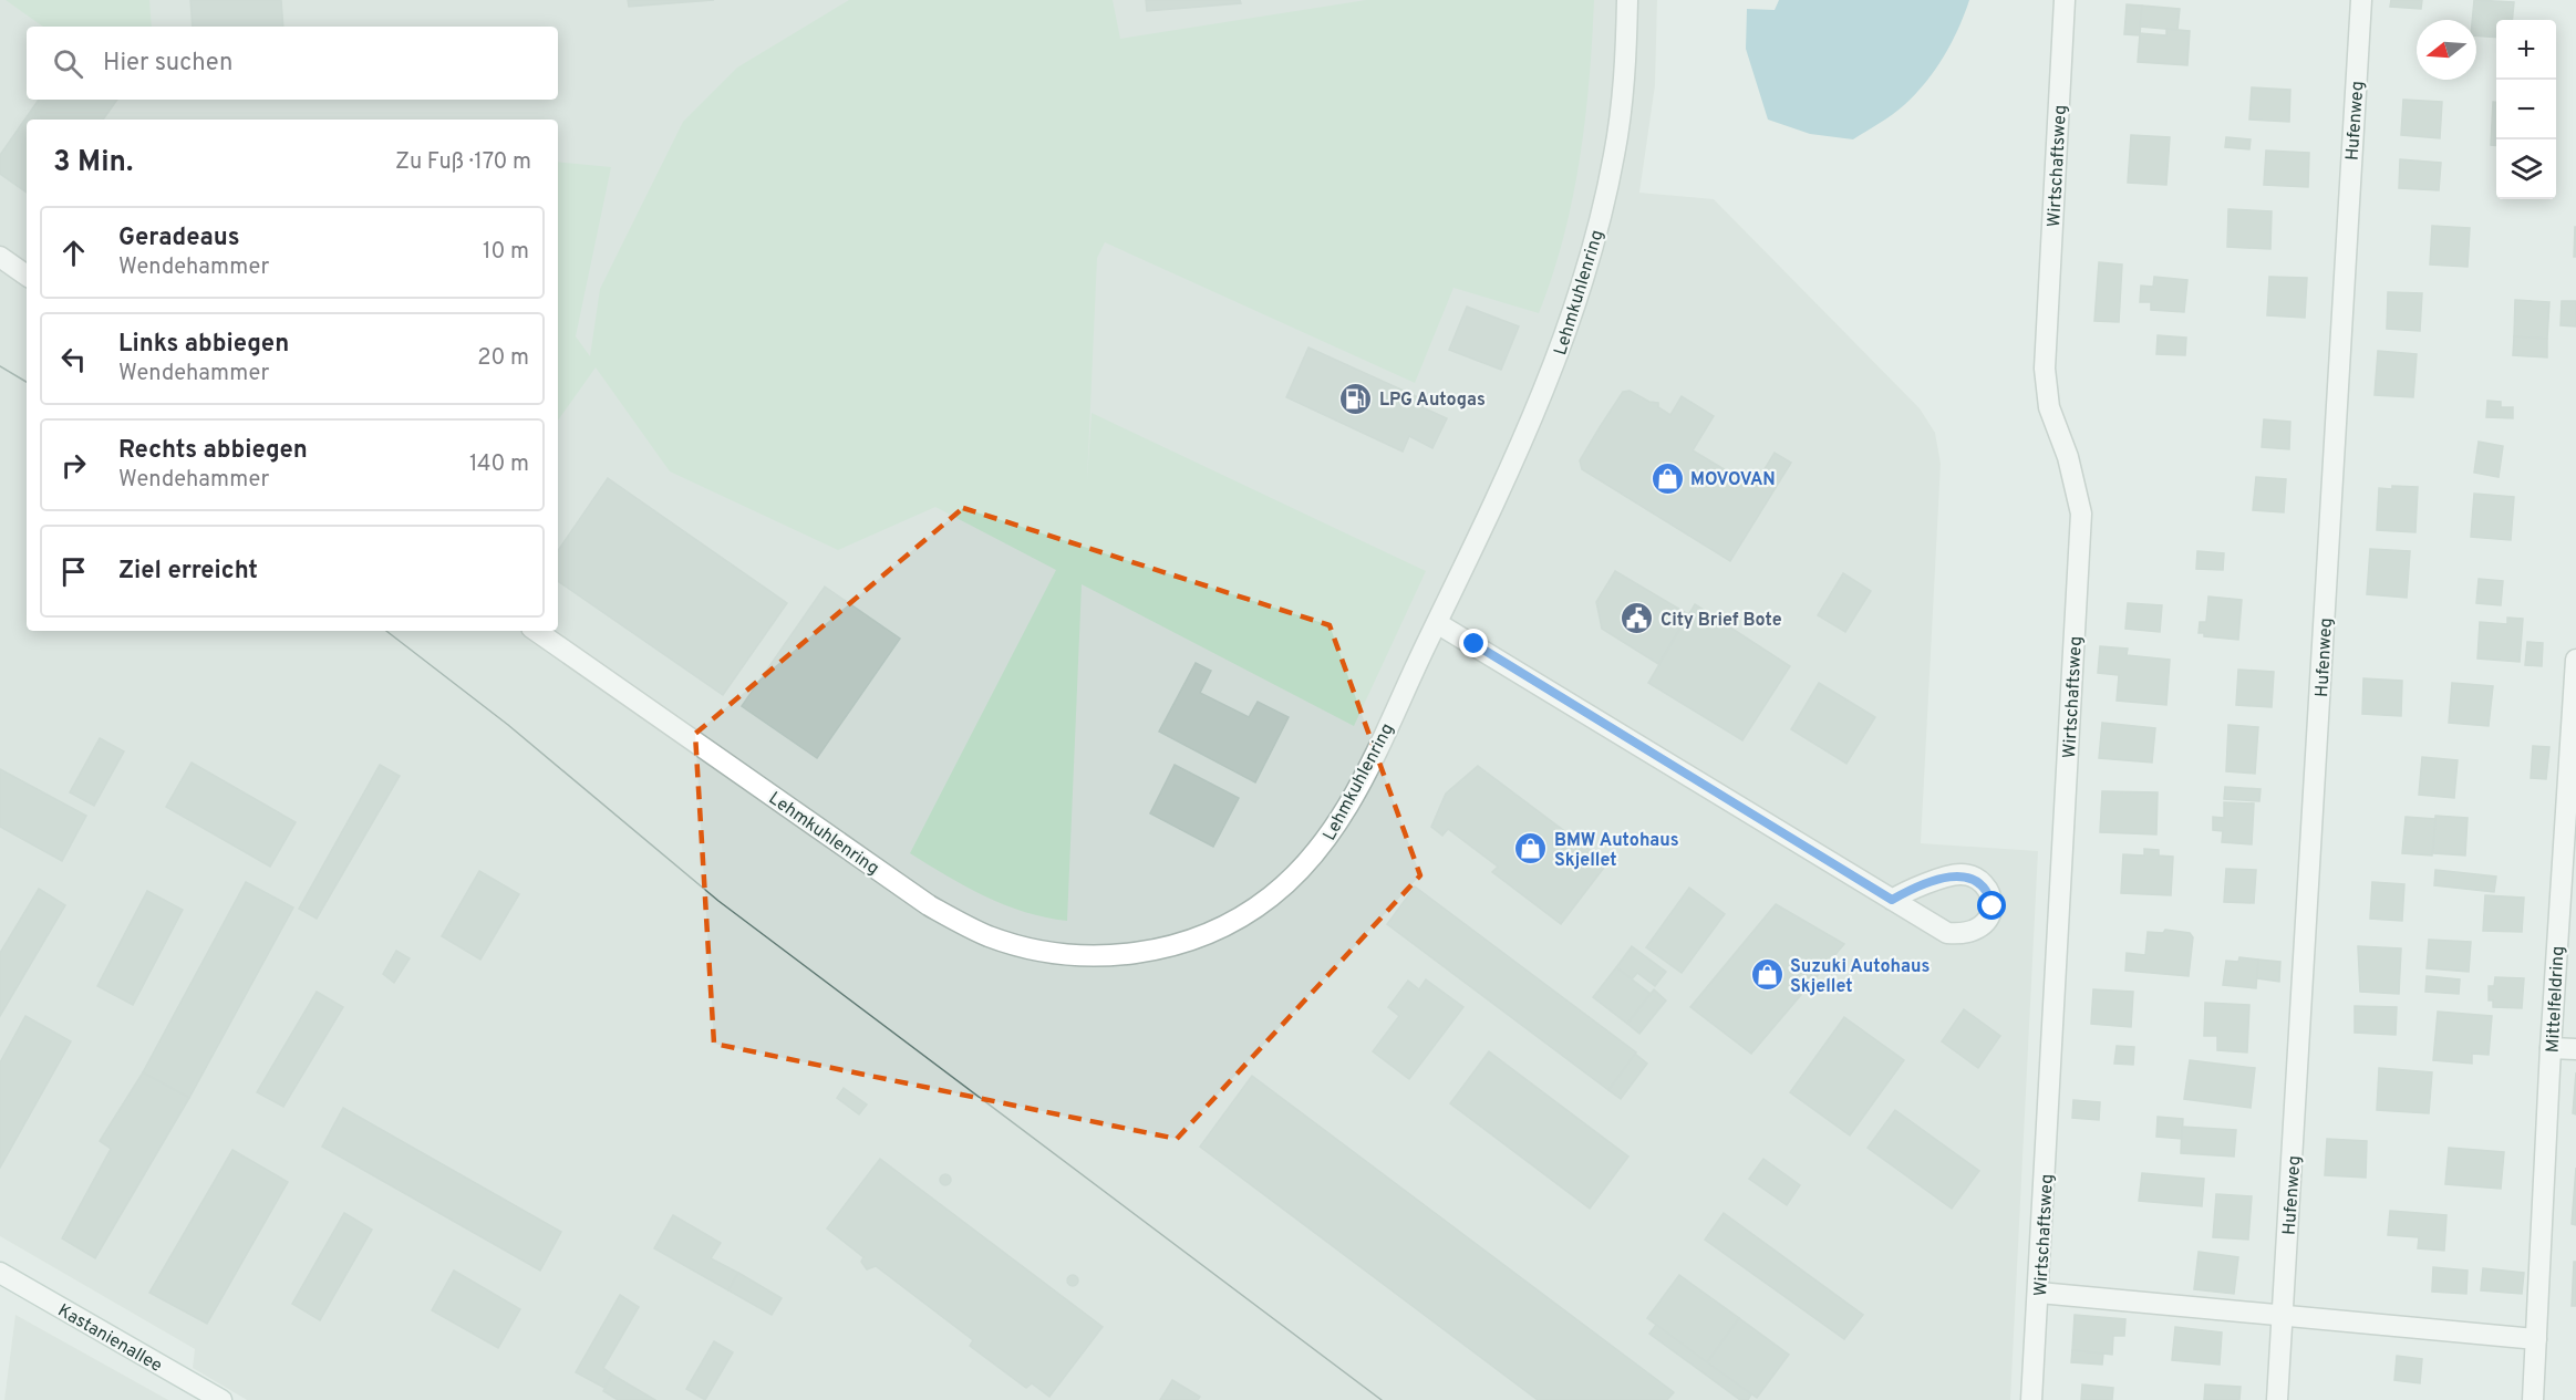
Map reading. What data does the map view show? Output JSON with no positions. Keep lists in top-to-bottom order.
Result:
{
  "streets": {
    "street": [
      "Hufenweg",
      "Wirtschaftsweg",
      "Lehmkuhlenring",
      "Mittelfeldring",
      "Kastanienallee"
    ]
  },
  "places": {
    "fuel station": ["LPG Autogas"],
    "shop": ["MOVOVAN", "BMW Autohaus Skjellet", "Suzuki Autohaus Skjellet"],
    "public building": ["City Brief Bote"]
  },
  "north": "left",
  "page": {
    "map_buttons": ["+", "−"],
    "search": "Hier suchen",
    "heading": ["3 Min.", "Zu Fuß · 170 m"],
    "list": [
      ["Geradeaus", "Wendehammer", "10 m"],
      ["Links abbiegen", "Wendehammer", "20 m"],
      ["Rechts abbiegen", "Wendehammer", "140 m"],
      "Ziel erreicht"
    ]
  }
}
